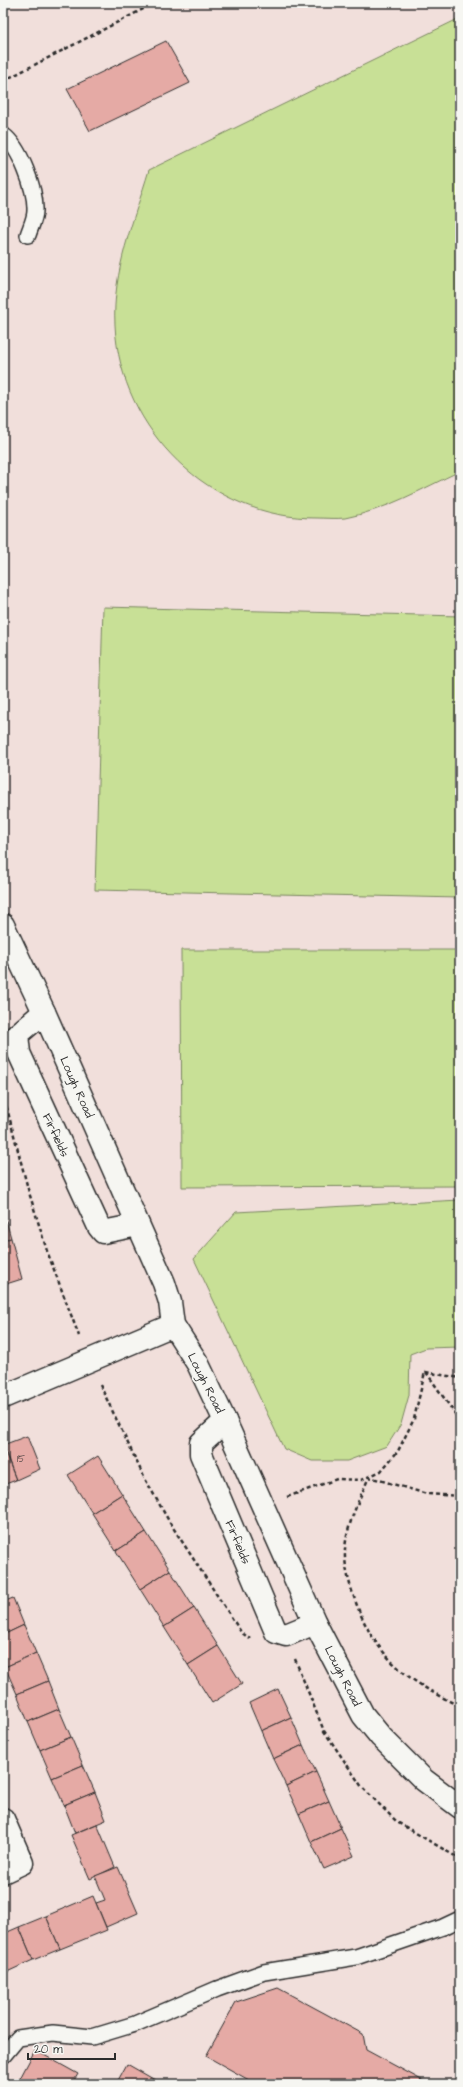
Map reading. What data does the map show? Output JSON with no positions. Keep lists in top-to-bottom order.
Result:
{
  "streets": {
    "street": ["Lough Road", "Firfields"]
  },
  "crossings": [
    ["Lough Road", "Firfields"]
  ],
  "house_numbers": ["15"],
  "scale_bar": "20 m"
}
